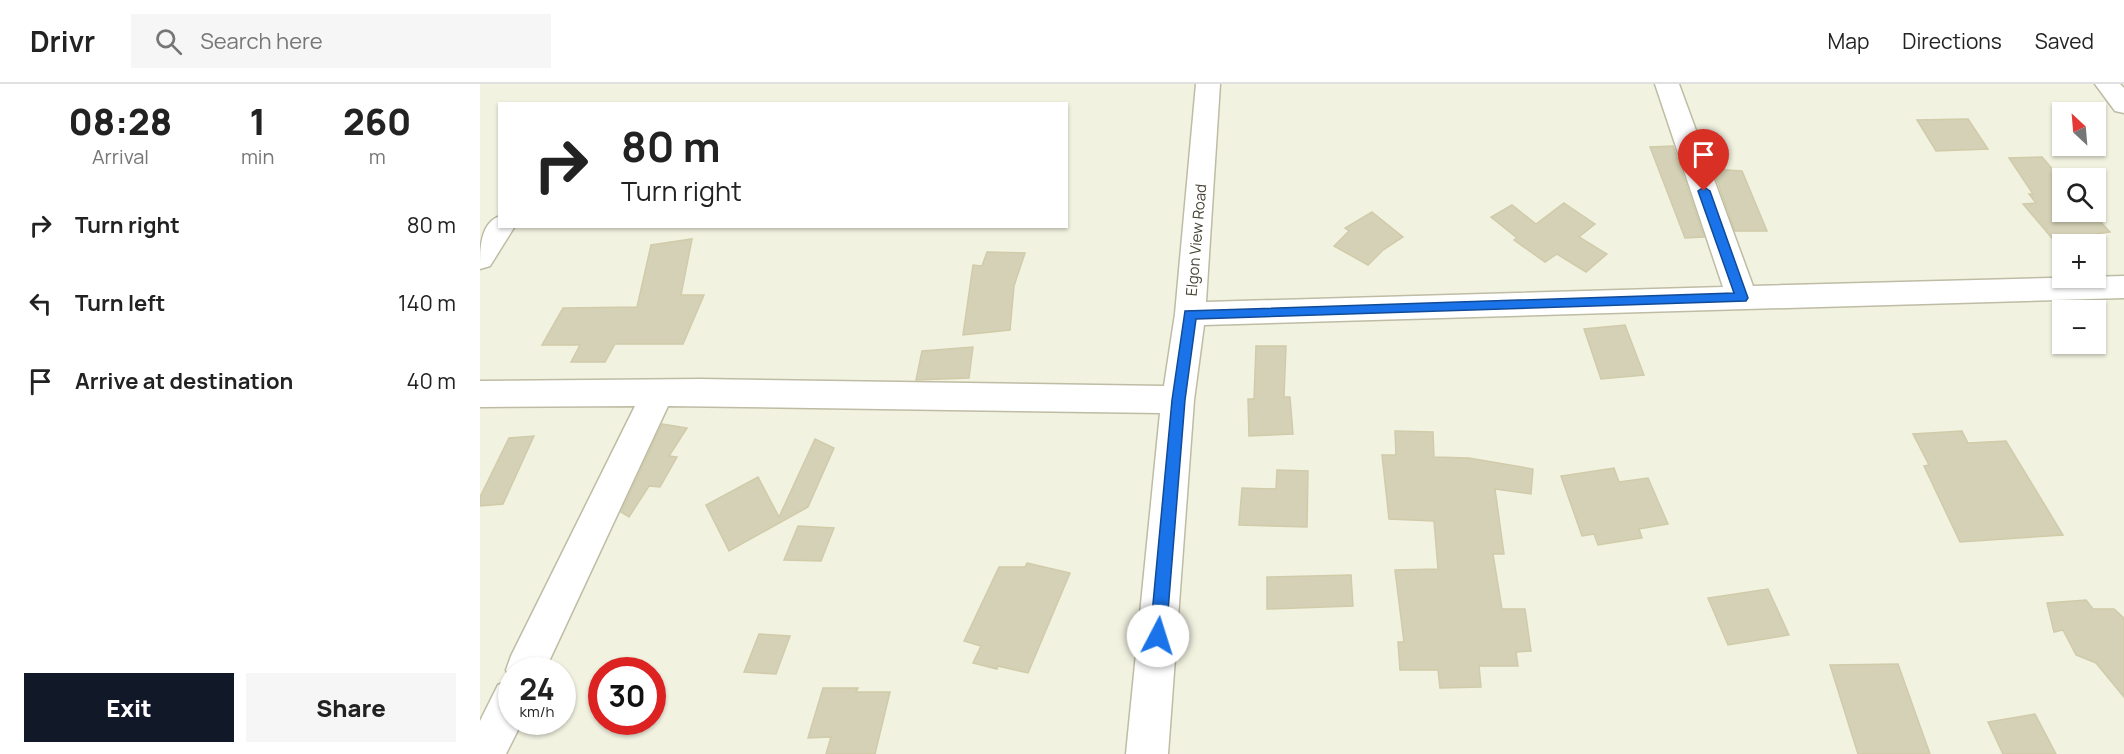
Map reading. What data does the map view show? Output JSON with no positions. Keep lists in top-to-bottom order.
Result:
{
  "streets": {
    "street": ["Elgon View Road"]
  },
  "north": "top left",
  "page": {
    "header": "Drivr",
    "search": "Search here",
    "nav": ["Map", "Directions", "Saved"],
    "eta": [
      "08:28",
      "Arrival",
      "1",
      "min",
      "260",
      "m"
    ],
    "map_buttons": ["+", "−"],
    "turn": ["80 m", "Turn right"],
    "list": [
      {
        "name": "Turn right",
        "value": "80 m"
      },
      {
        "name": "Turn left",
        "value": "140 m"
      },
      {
        "name": "Arrive at destination",
        "value": "40 m"
      }
    ],
    "speed": "24 km/h",
    "limit": "30",
    "buttons": ["Exit", "Share"]
  }
}
